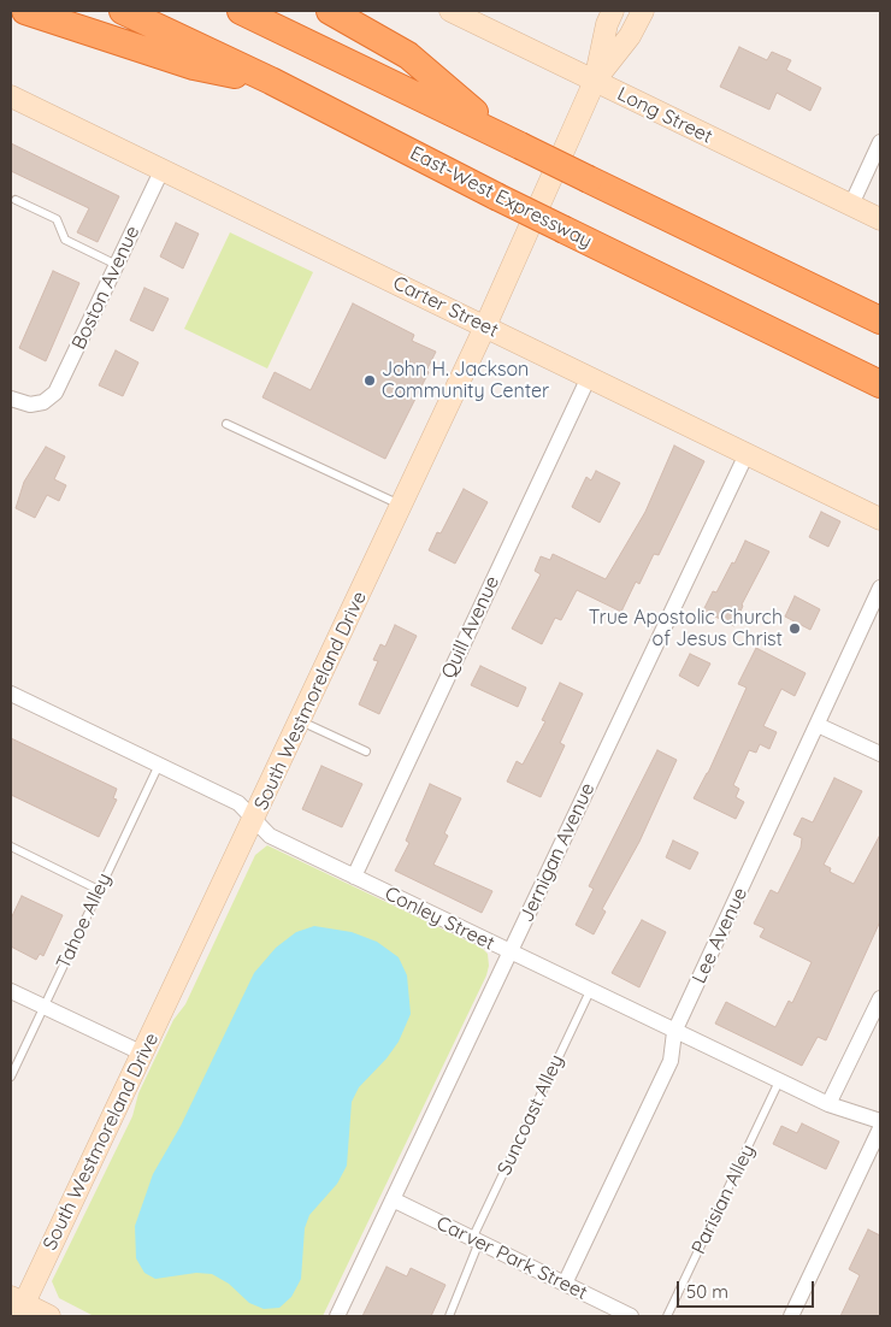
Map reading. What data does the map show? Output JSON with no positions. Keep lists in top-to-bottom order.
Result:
{
  "streets": {
    "highway": ["East-West Expressway"],
    "street": [
      "Long Street",
      "Boston Avenue",
      "Carter Street",
      "Quill Avenue",
      "South Westmoreland Drive",
      "Jernigan Avenue",
      "Conley Street",
      "Lee Avenue",
      "Carver Park Street"
    ],
    "lane": ["Tahoe Alley", "Suncoast Alley", "Parisian Alley"]
  },
  "crossings": [
    ["Long Street", "South Westmoreland Drive"],
    ["Boston Avenue", "Carter Street"],
    ["Carter Street", "Quill Avenue"],
    ["Carter Street", "South Westmoreland Drive"],
    ["Carter Street", "Jernigan Avenue"],
    ["Quill Avenue", "Conley Street"],
    ["South Westmoreland Drive", "Conley Street"],
    ["Jernigan Avenue", "Conley Street"],
    ["Jernigan Avenue", "Carver Park Street"],
    ["Conley Street", "Tahoe Alley"],
    ["Conley Street", "Lee Avenue"],
    ["Conley Street", "Suncoast Alley"],
    ["Conley Street", "Parisian Alley"],
    ["Lee Avenue", "Carver Park Street"],
    ["Suncoast Alley", "Carver Park Street"]
  ],
  "places": ["John H. Jackson Community Center", "True Apostolic Church of Jesus Christ"],
  "scale_bar": "50 m"
}
